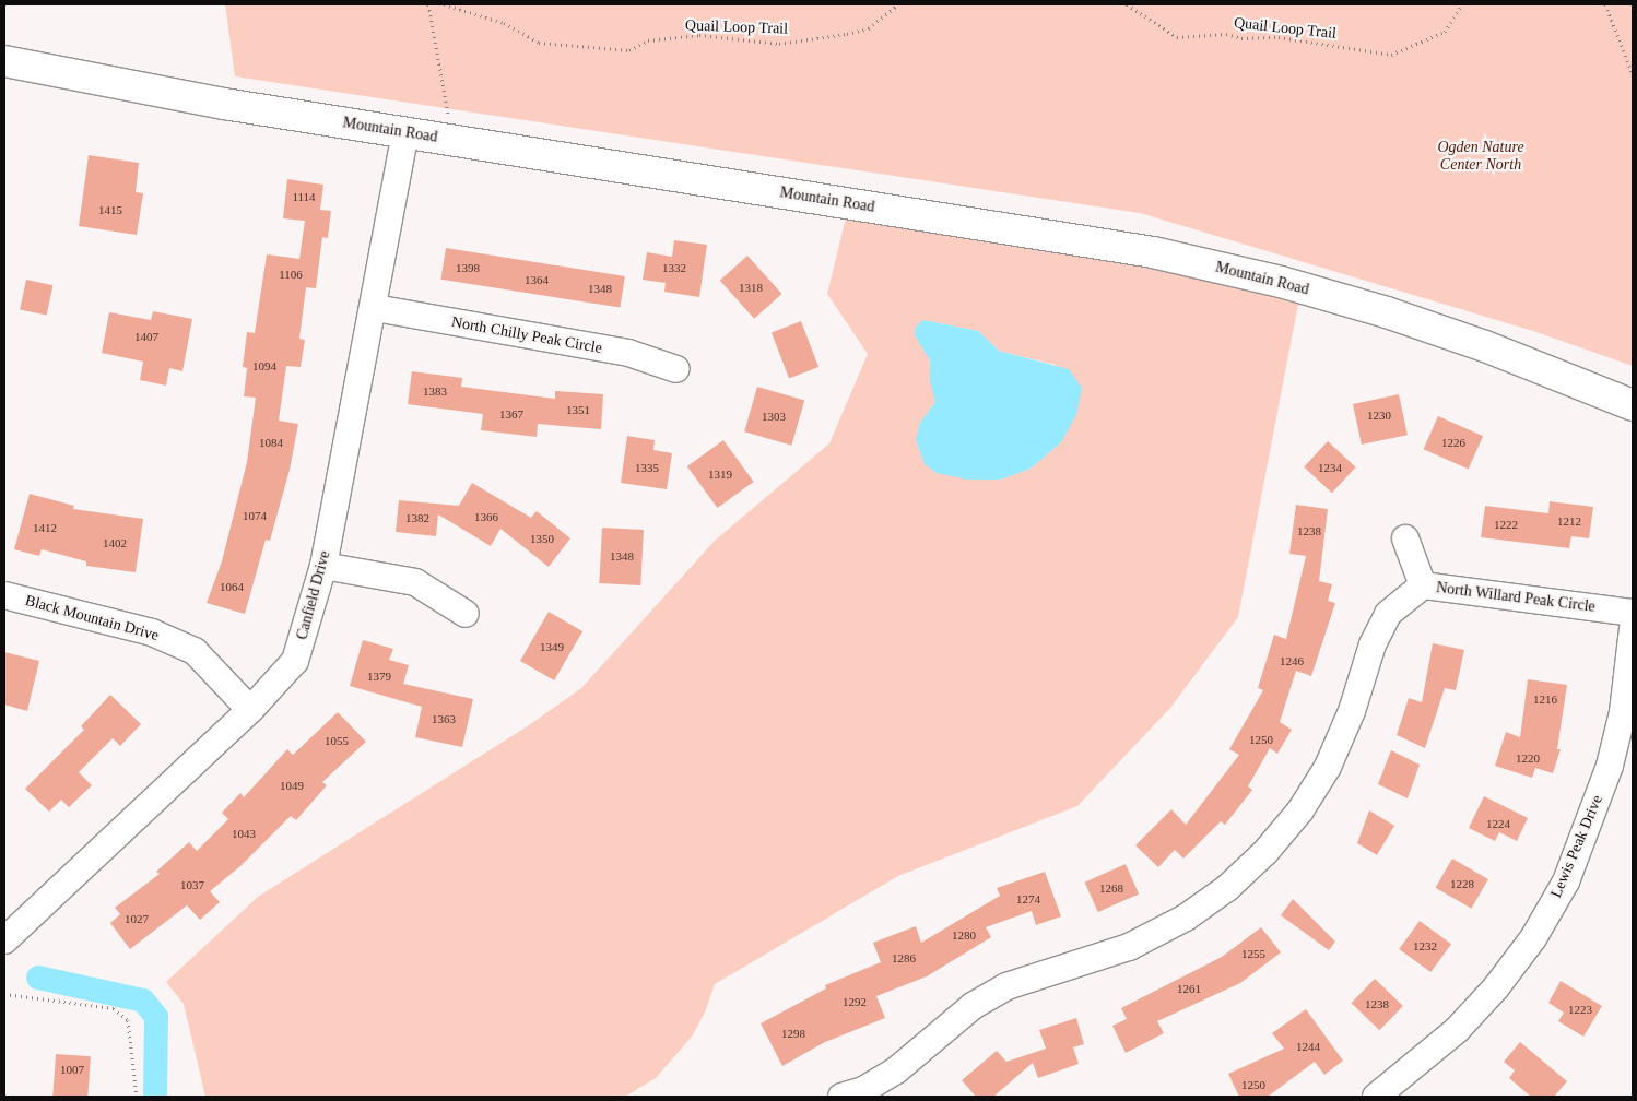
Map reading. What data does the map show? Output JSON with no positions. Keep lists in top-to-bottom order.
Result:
{
  "streets": {
    "street": [
      "Mountain Road",
      "North Chilly Peak Circle",
      "Canfield Drive",
      "North Willard Peak Circle",
      "Black Mountain Drive",
      "Lewis Peak Drive"
    ],
    "path": ["Quail Loop Trail"]
  },
  "crossings": [
    ["Mountain Road", "Canfield Drive"],
    ["North Chilly Peak Circle", "Canfield Drive"],
    ["Canfield Drive", "Black Mountain Drive"]
  ],
  "parks": ["Ogden Nature Center North"],
  "house_numbers": [
    "1114",
    "1415",
    "1398",
    "1332",
    "1106",
    "1364",
    "1318",
    "1348",
    "1407",
    "1094",
    "1383",
    "1351",
    "1367",
    "1230",
    "1303",
    "1084",
    "1226",
    "1335",
    "1234",
    "1319",
    "1074",
    "1366",
    "1382",
    "1212",
    "1222",
    "1412",
    "1238",
    "1350",
    "1402",
    "1348",
    "1064",
    "1349",
    "1246",
    "1379",
    "1216",
    "1363",
    "1250",
    "1055",
    "1220",
    "1049",
    "1224",
    "1043",
    "1228",
    "1037",
    "1268",
    "1274",
    "1027",
    "1280",
    "1232",
    "1255",
    "1286",
    "1261",
    "1292",
    "1238",
    "1223",
    "1298",
    "1244",
    "1007",
    "1250"
  ]
}
